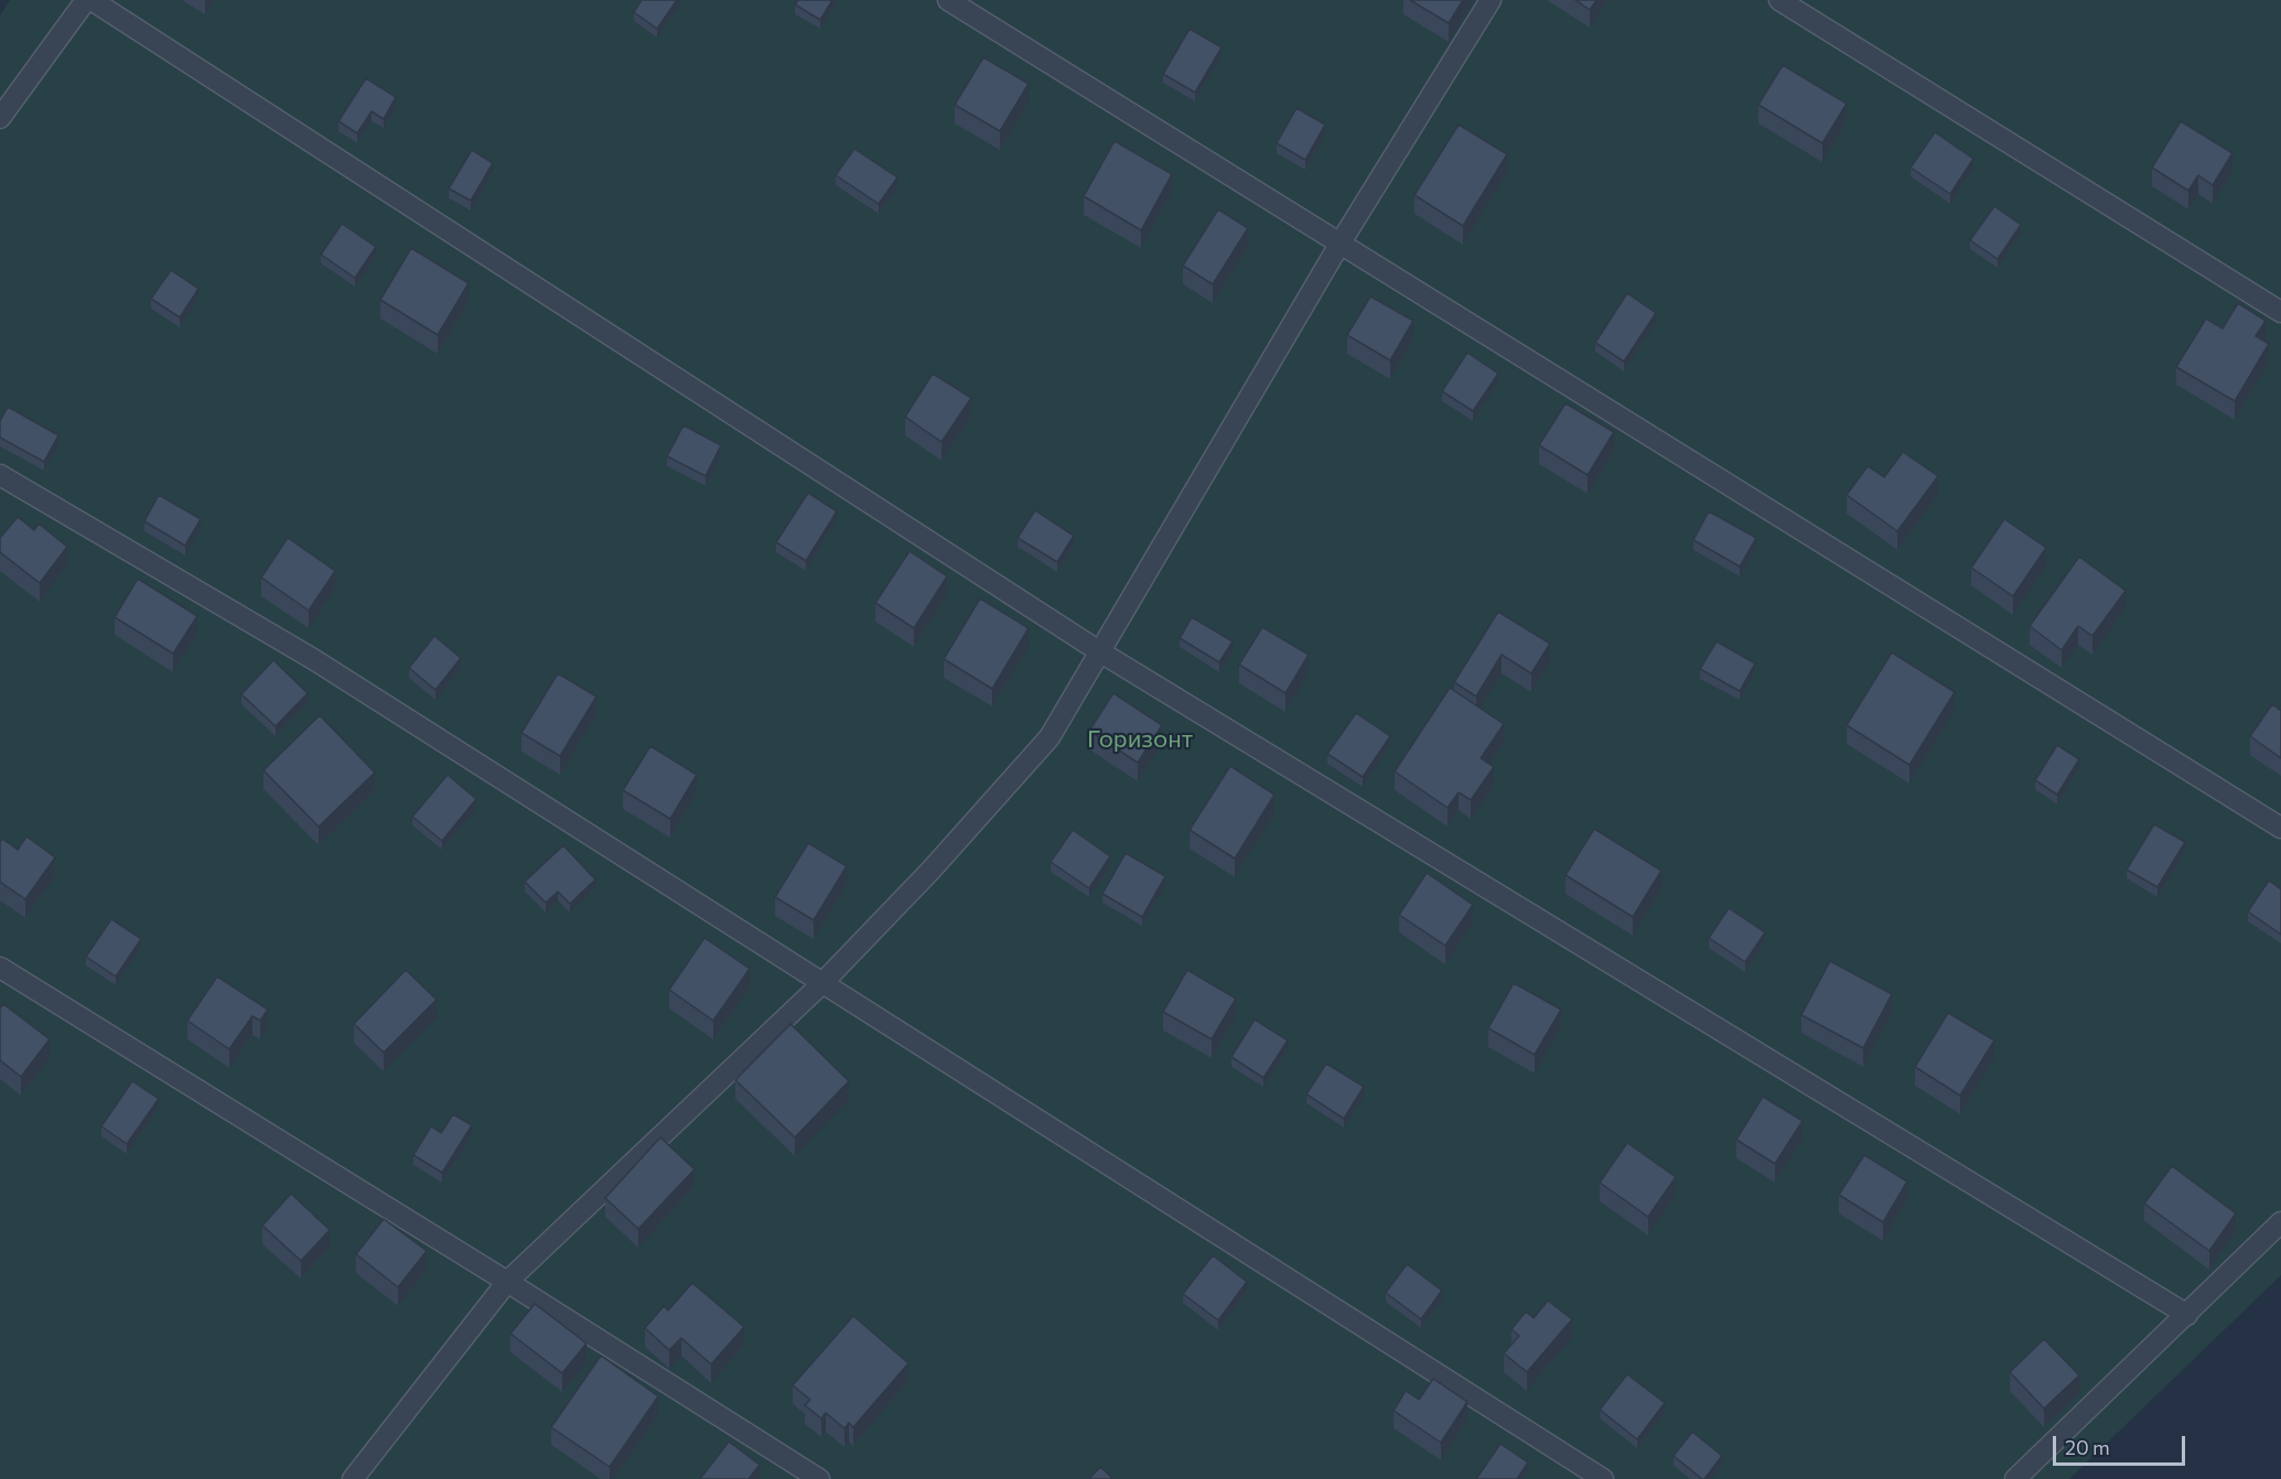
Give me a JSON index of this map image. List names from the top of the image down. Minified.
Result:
{"parks":["Горизонт"],"scale_bar":"20 m"}
